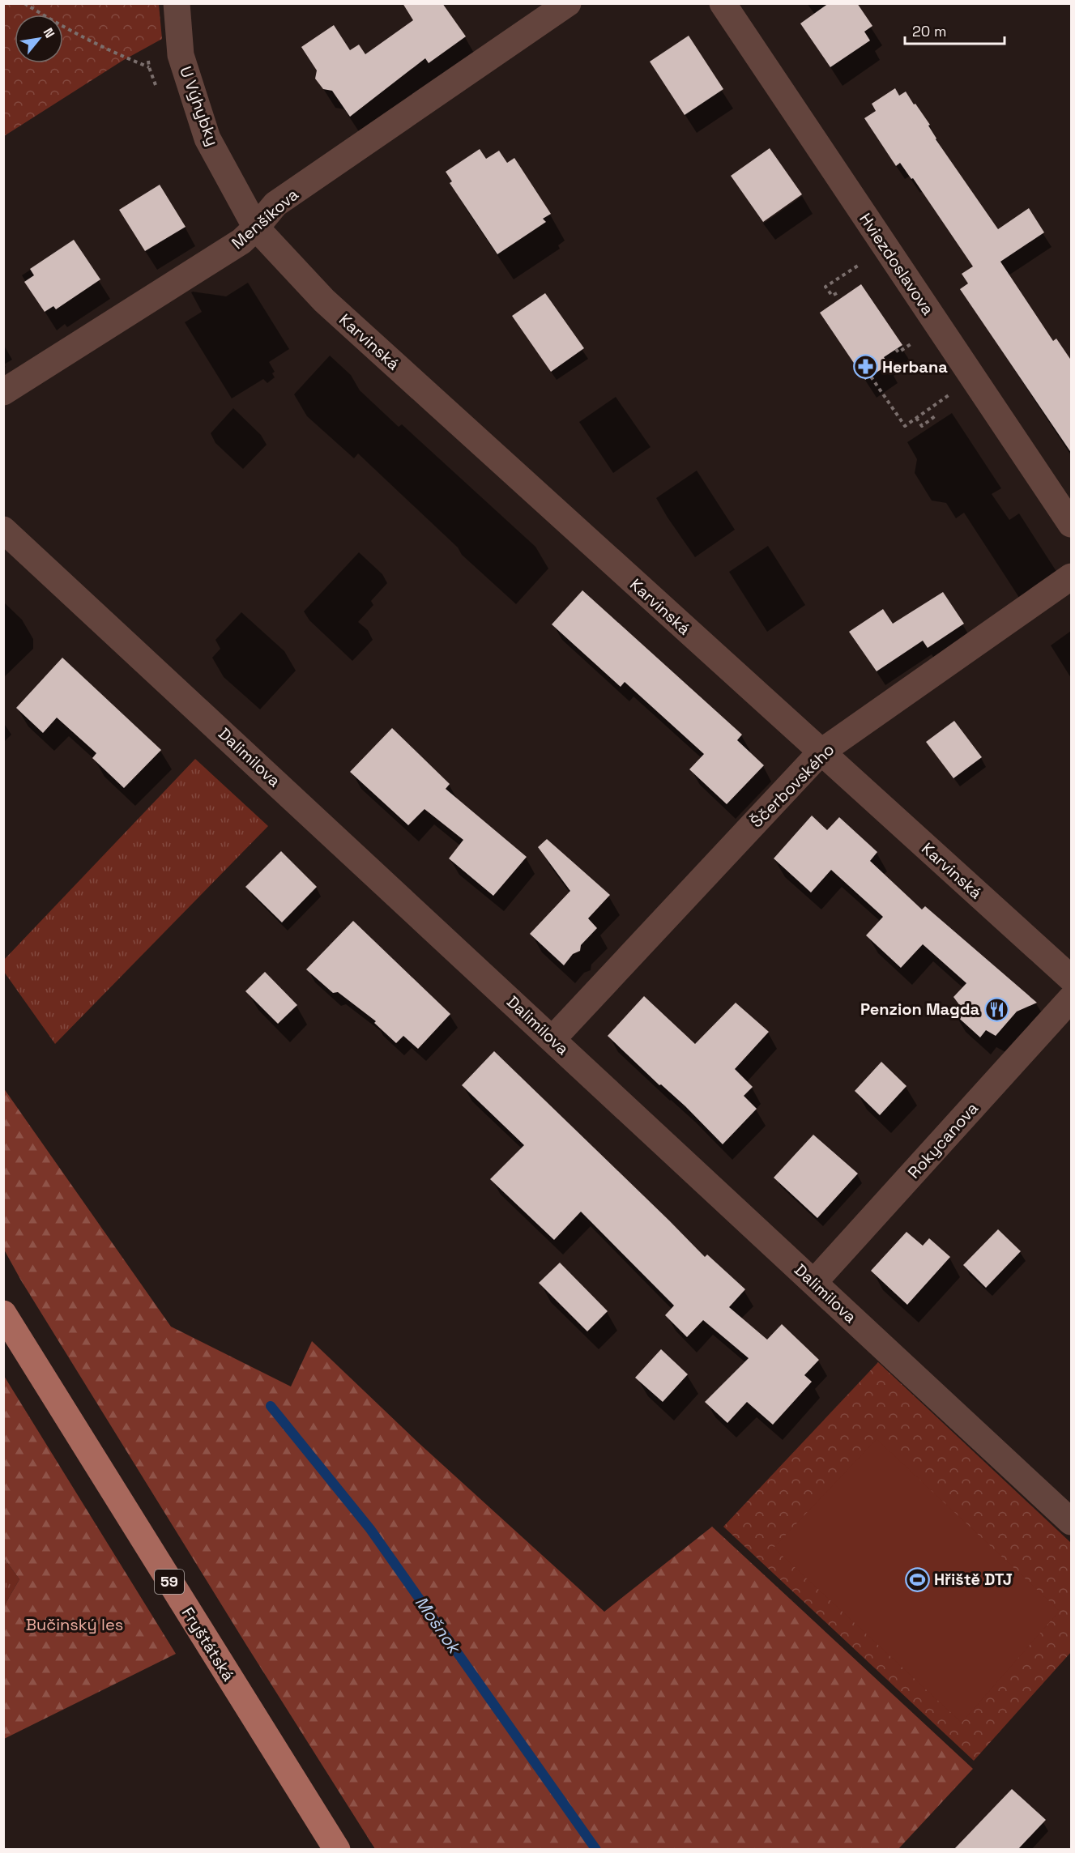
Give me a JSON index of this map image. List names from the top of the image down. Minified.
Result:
{"streets":{"main road":["59","Fryštátská"],"street":["U Výhybky","Menšíkova","Hviezdoslavova","Karvinská","Dalimilova","Ščerbovského","Rokycanova"]},"crossings":[["U Výhybky","Menšíkova"],["U Výhybky","Karvinská"],["Menšíkova","Karvinská"],["Karvinská","Ščerbovského"],["Dalimilova","Ščerbovského"],["Dalimilova","Rokycanova"]],"water":["Mošnok"],"parks":["Bučinský les"],"places":{"pharmacy":["Herbana"],"restaurant":["Penzion Magda"],"sports":["Hřiště DTJ"]},"scale_bar":"20 m","north":"top right"}
